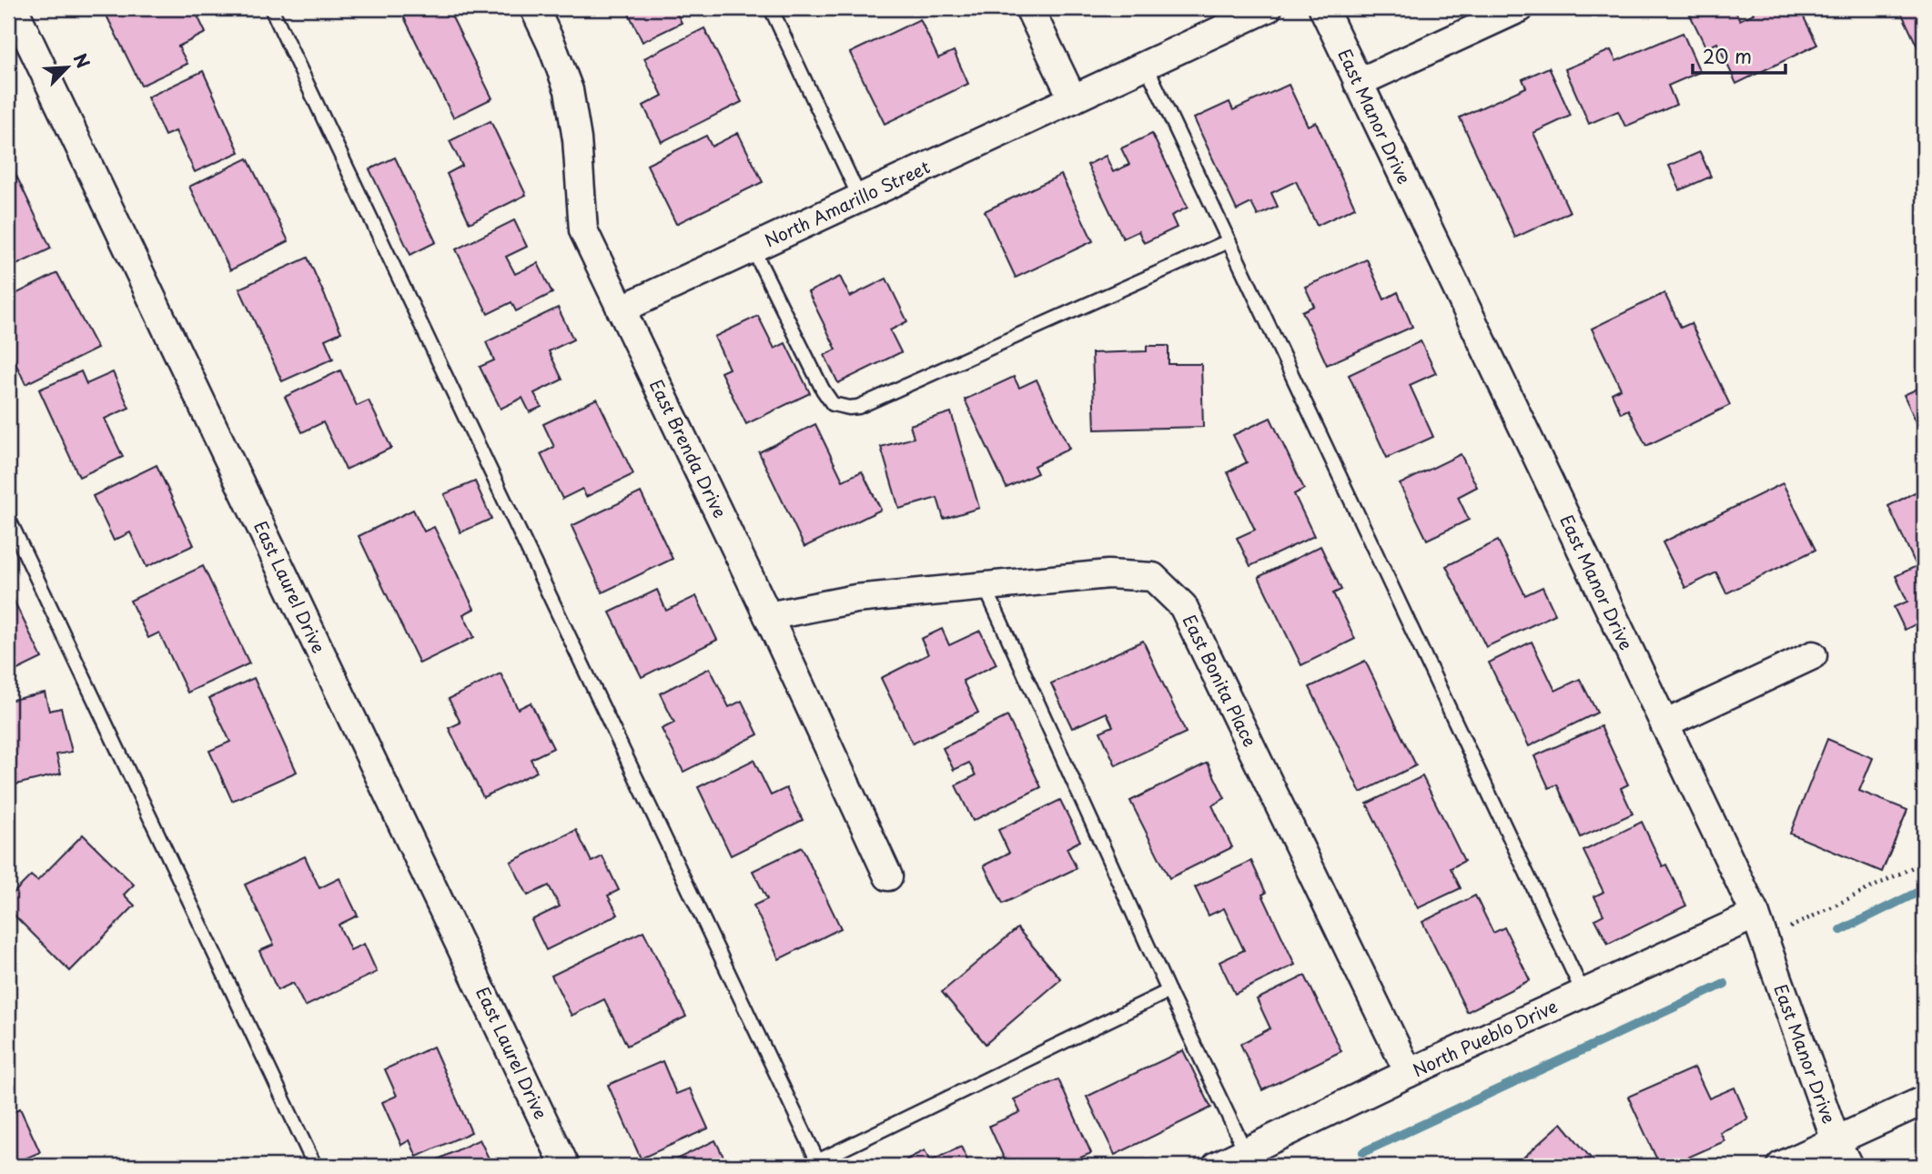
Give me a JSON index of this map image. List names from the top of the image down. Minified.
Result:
{"streets":{"street":["East Manor Drive","North Amarillo Street","East Brenda Drive","East Laurel Drive","East Bonita Place","North Pueblo Drive"]},"crossings":[["East Manor Drive","North Pueblo Drive"],["North Amarillo Street","East Brenda Drive"],["East Brenda Drive","East Bonita Place"],["East Bonita Place","North Pueblo Drive"]],"scale_bar":"20 m","north":"top right"}
